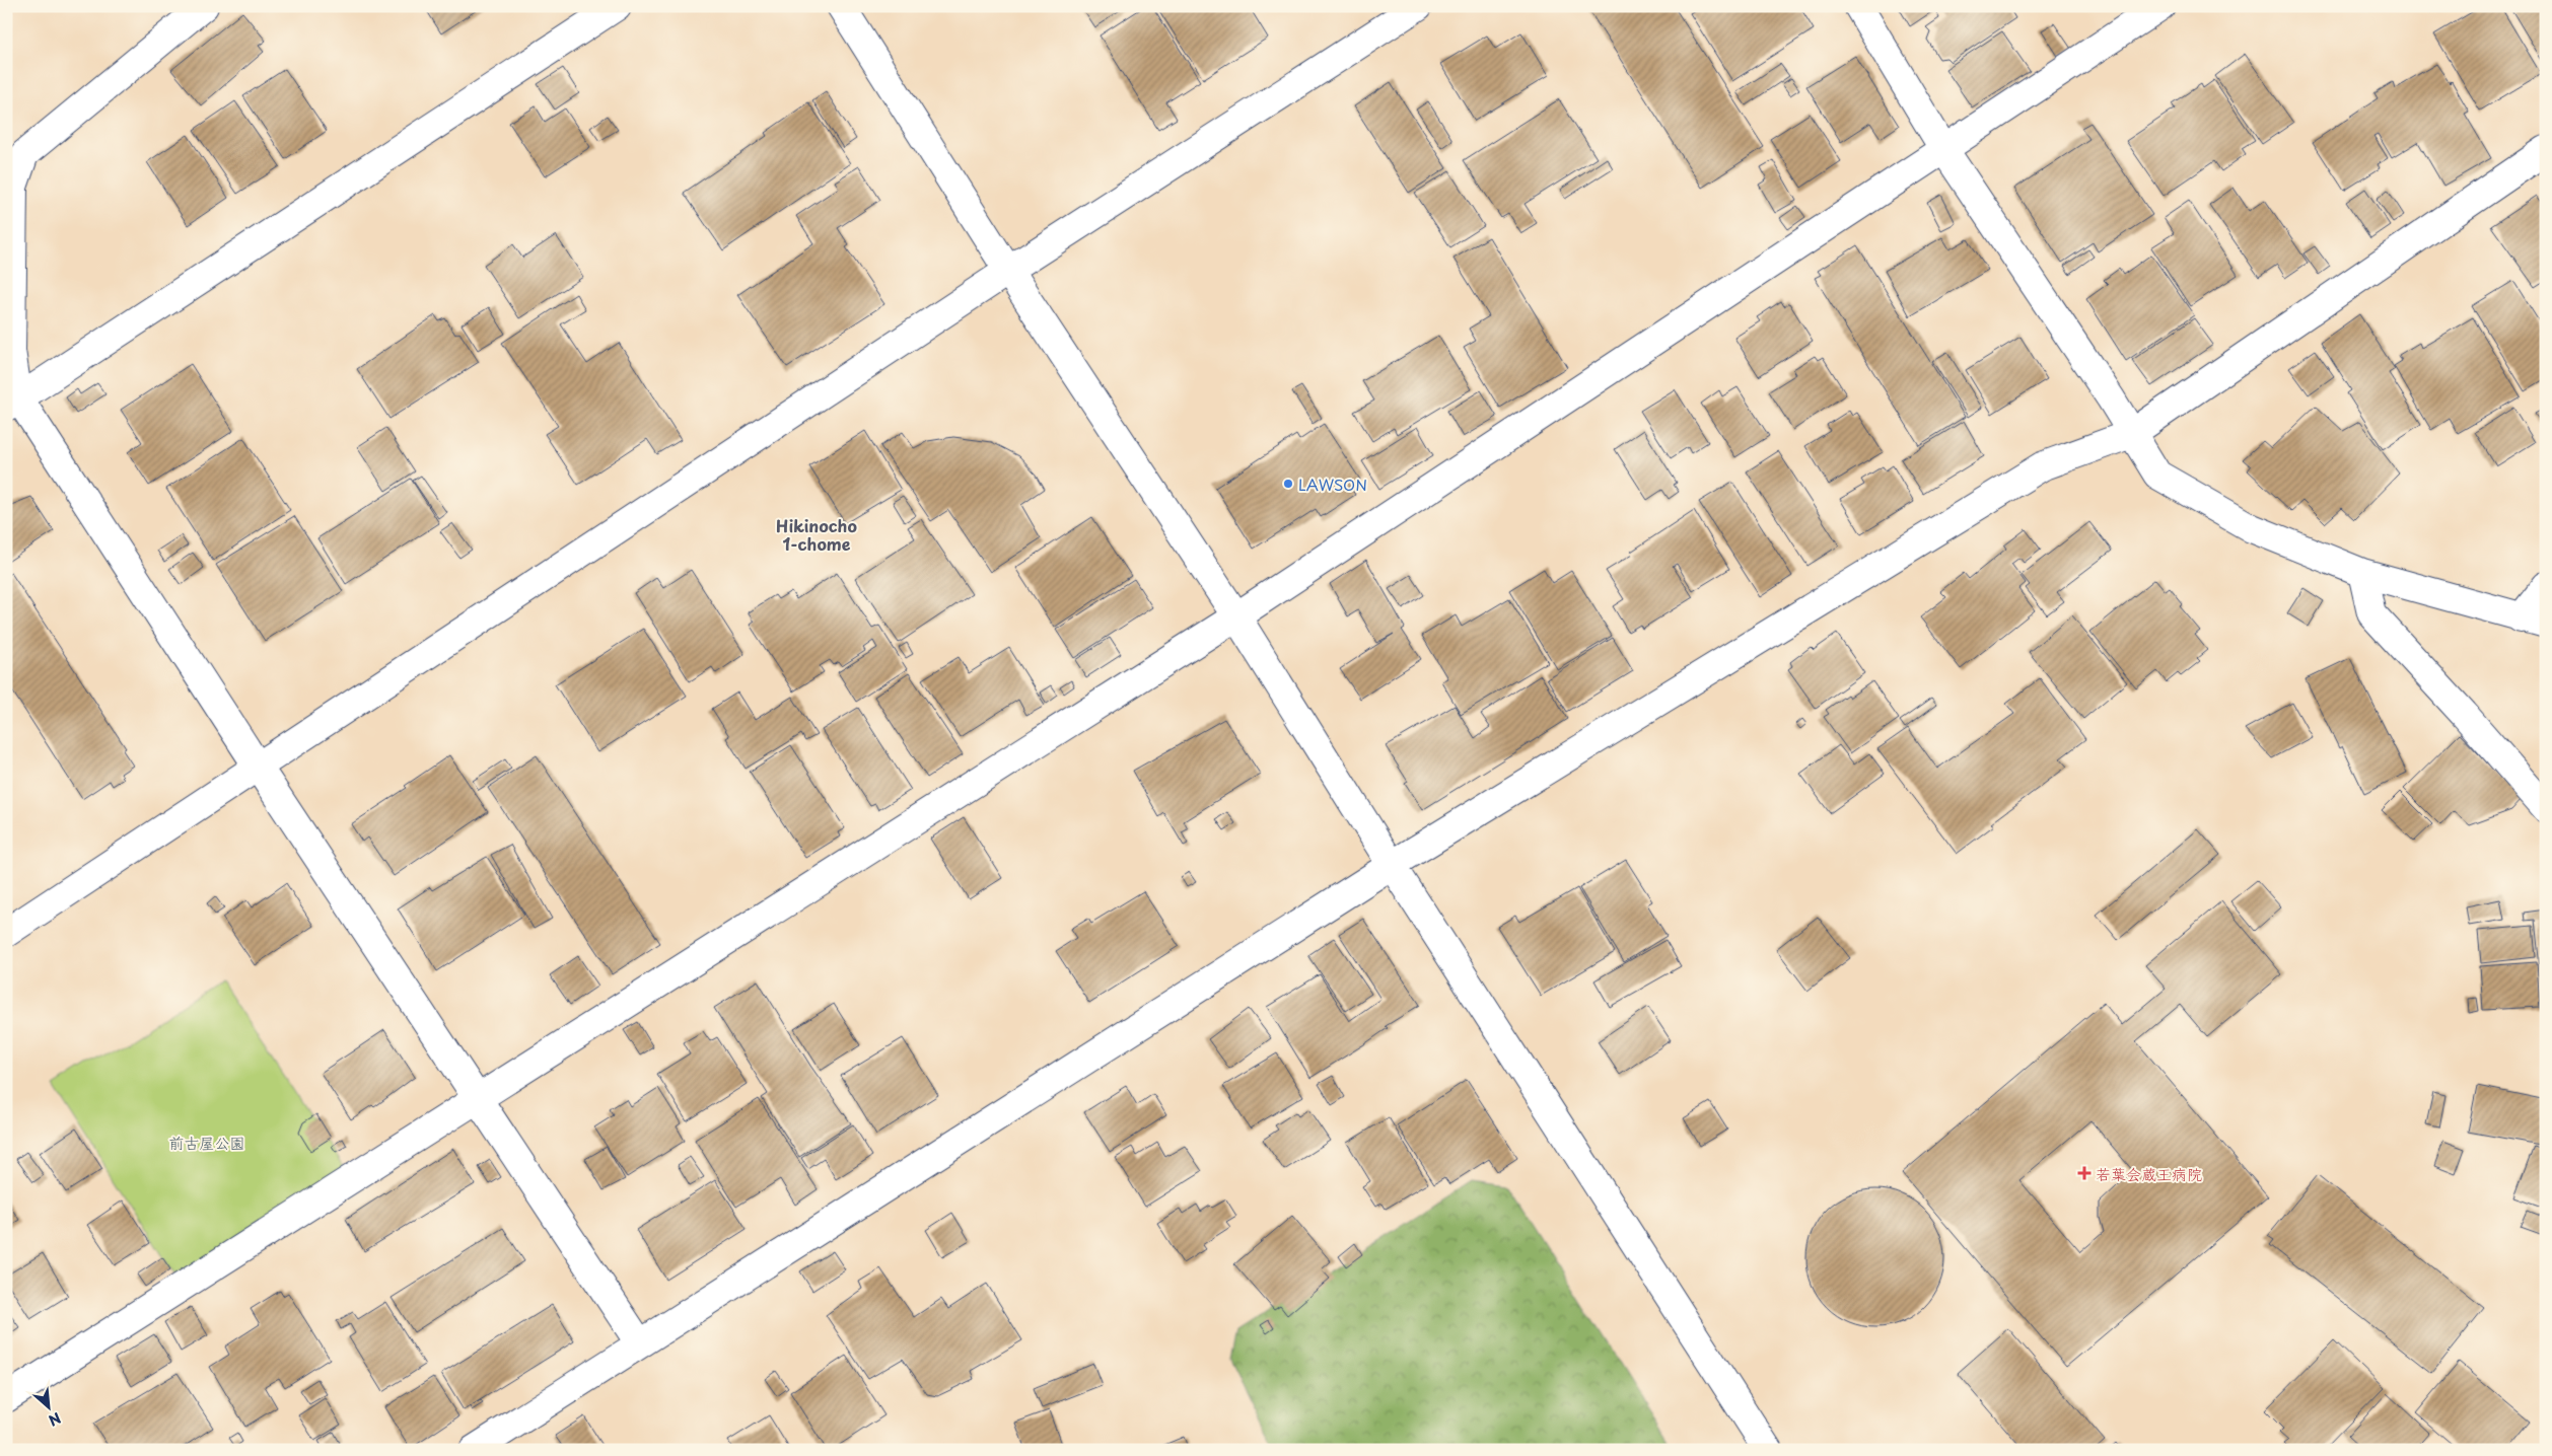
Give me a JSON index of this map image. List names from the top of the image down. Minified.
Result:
{"districts":["Hikinocho 1-chome"],"parks":["前古屋公園"],"places":{"other":["LAWSON"],"health":["若葉会蔵王病院"]},"north":"bottom right"}
